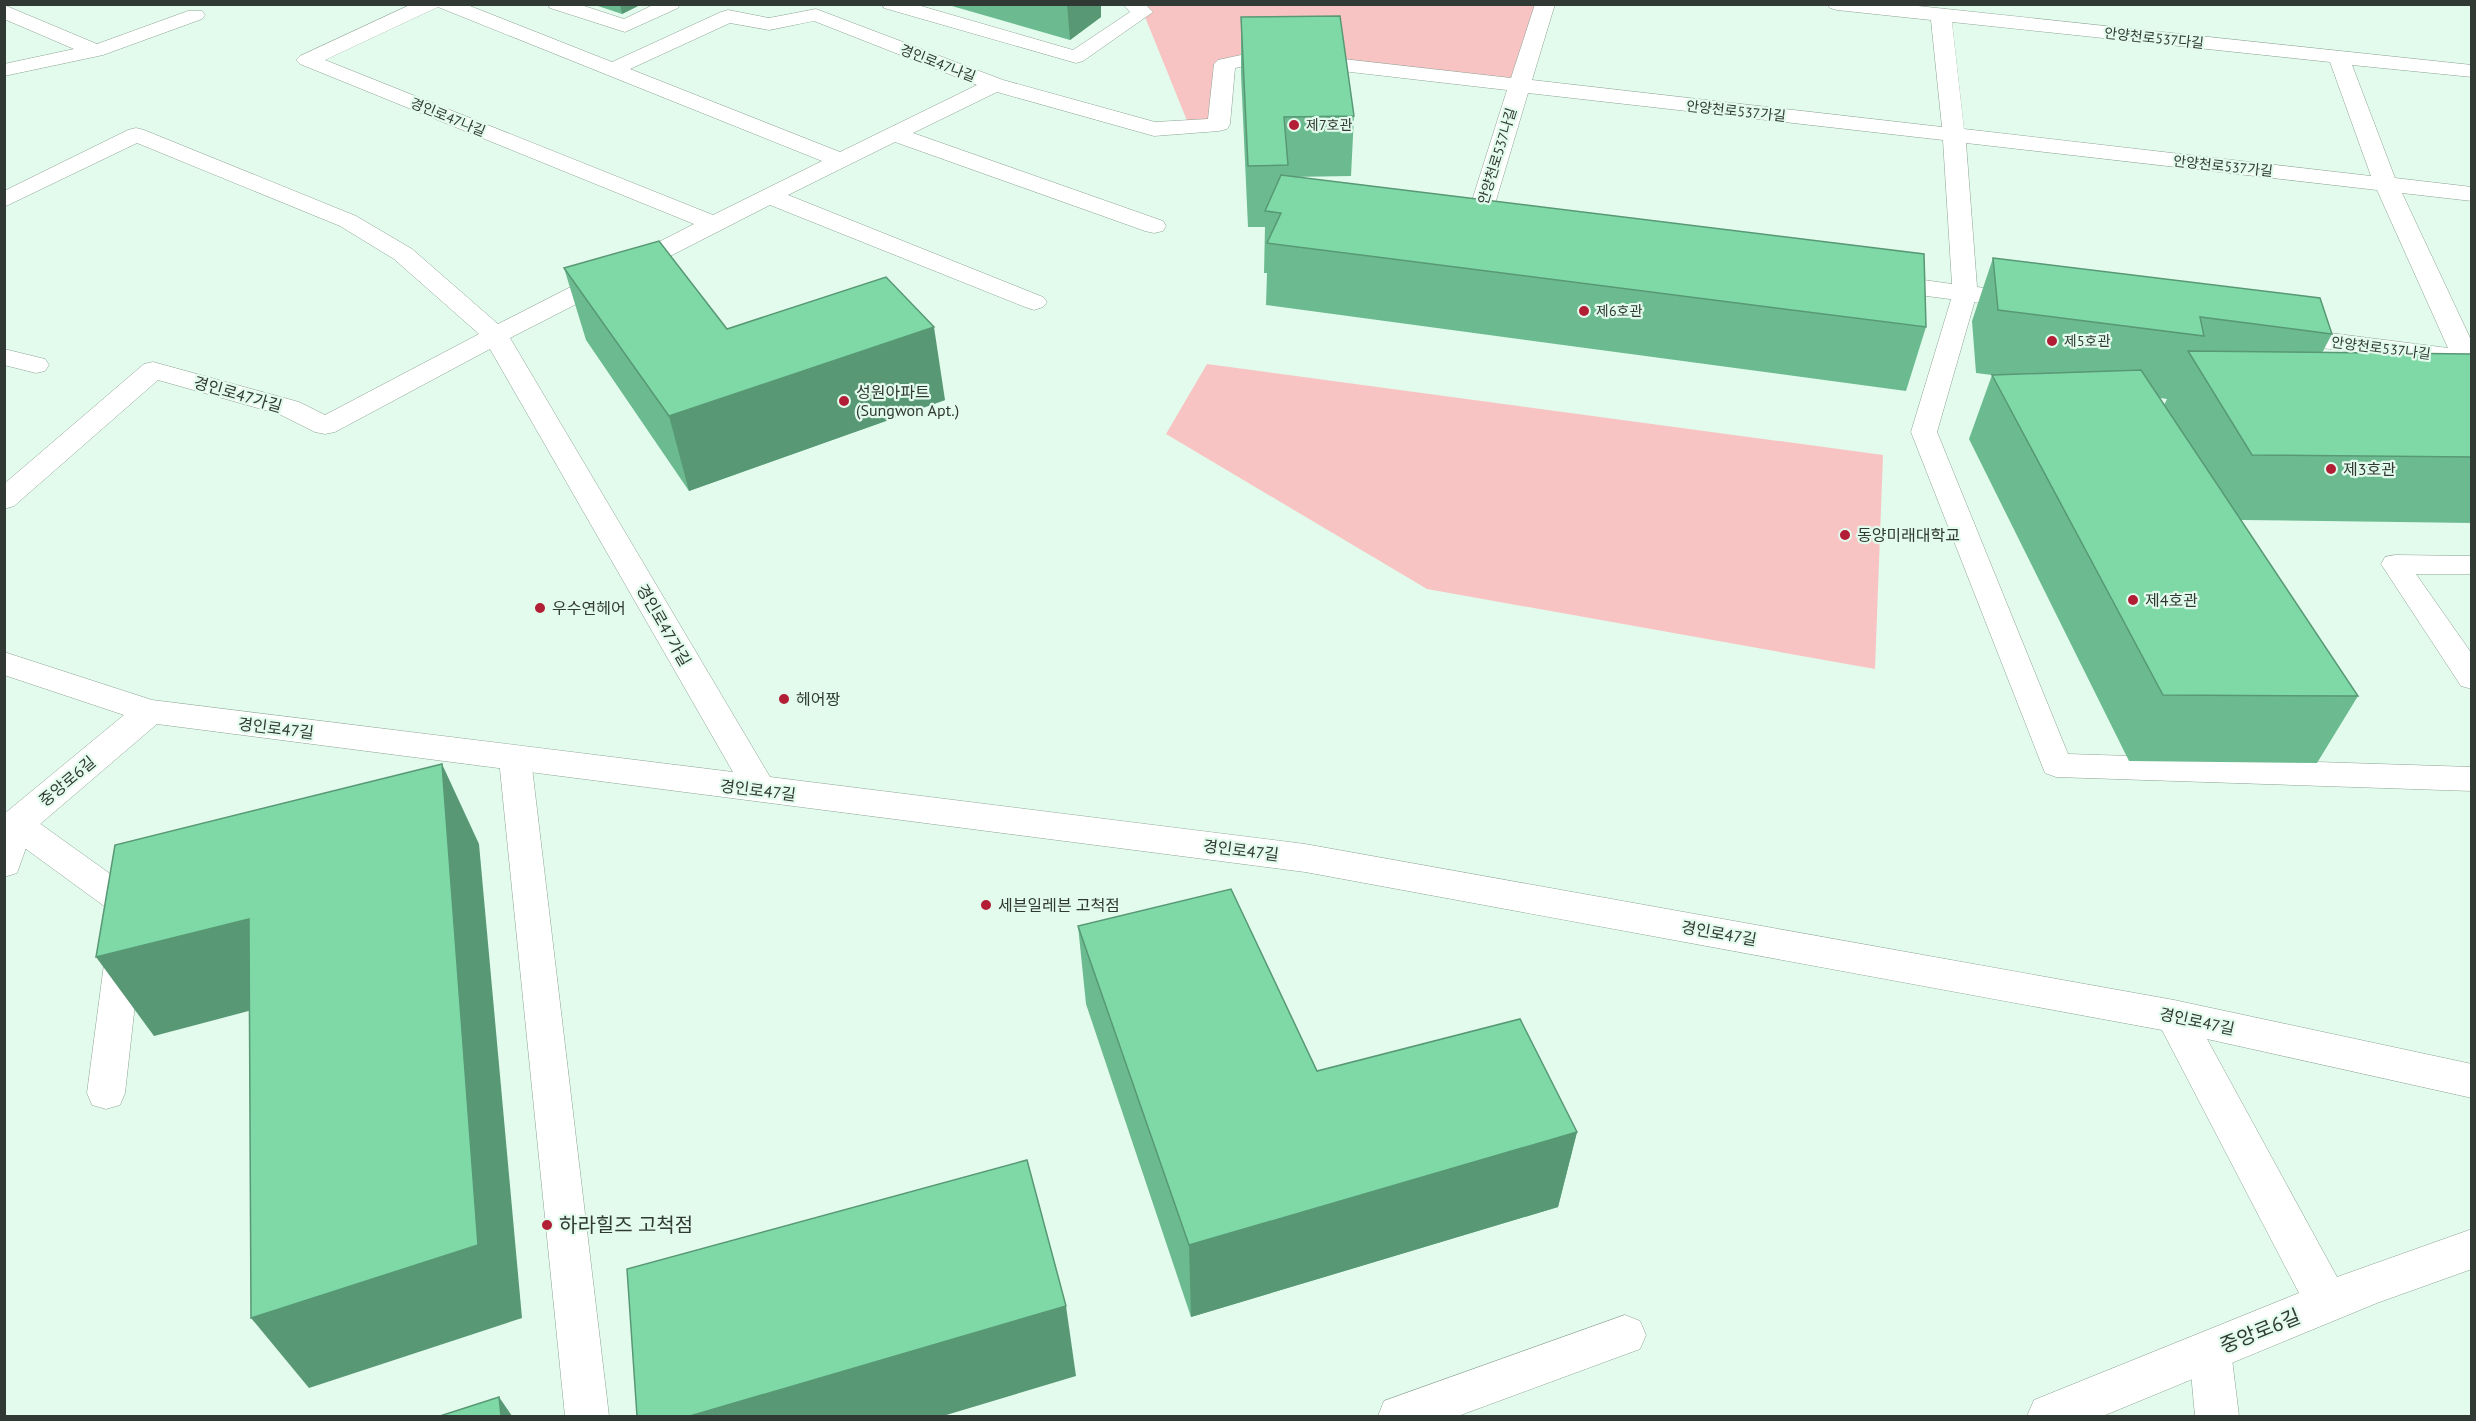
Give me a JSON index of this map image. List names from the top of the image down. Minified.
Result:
{"streets":{"street":["안양천로537다길","경인로47나길","안양천로537가길","안양천로537나길","경인로47가길","경인로47길","중앙로6길"]},"crossings":[["경인로47나길","안양천로537가길"],["경인로47나길","안양천로537나길"],["경인로47나길","경인로47가길"],["안양천로537가길","안양천로537나길"],["경인로47가길","경인로47길"],["경인로47길","중앙로6길"]],"places":["제7호관","제6호관","제5호관","성원아파트 (Sungwon Apt.)","제3호관","동양미래대학교","제4호관","우수연헤어","헤어짱","세븐일레븐 고척점","하라힐즈 고척점"]}
